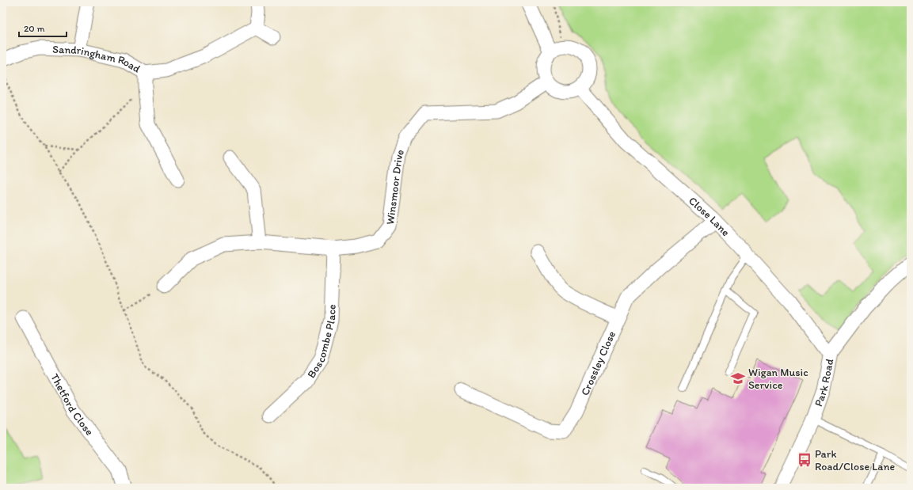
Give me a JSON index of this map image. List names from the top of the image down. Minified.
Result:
{"streets":{"street":["Sandringham Road","Winsmoor Drive","Close Lane","Boscombe Place","Crossley Close","Park Road","Thetford Close"]},"crossings":[["Winsmoor Drive","Close Lane"],["Winsmoor Drive","Boscombe Place"],["Close Lane","Crossley Close"],["Close Lane","Park Road"]],"places":{"school or university":["Wigan Music Service"],"bus stop":["Park Road/Close Lane"]},"scale_bar":"20 m"}
